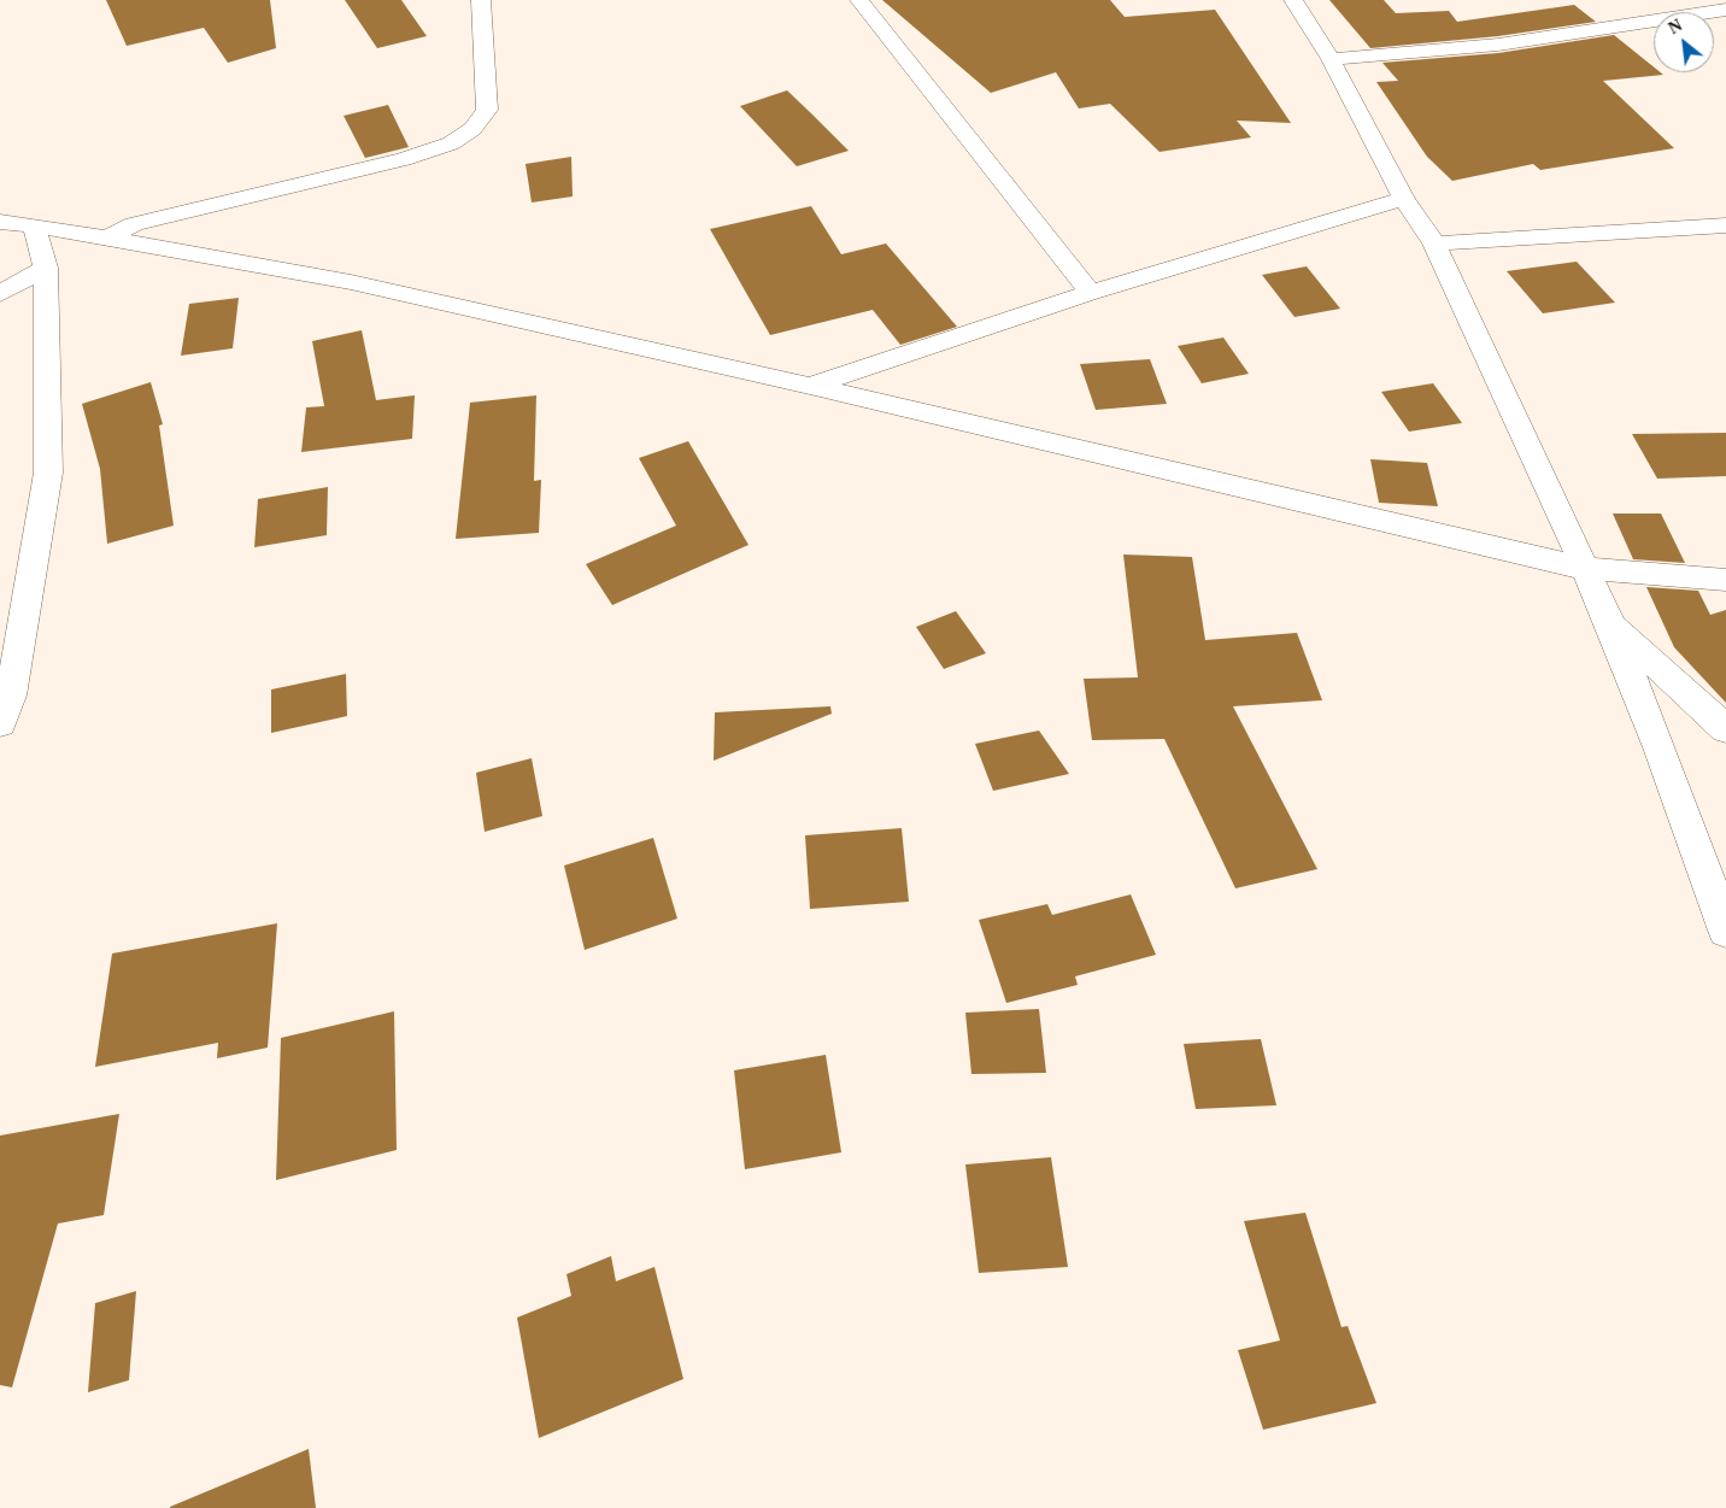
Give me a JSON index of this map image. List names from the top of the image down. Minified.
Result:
{"north":"top left"}
